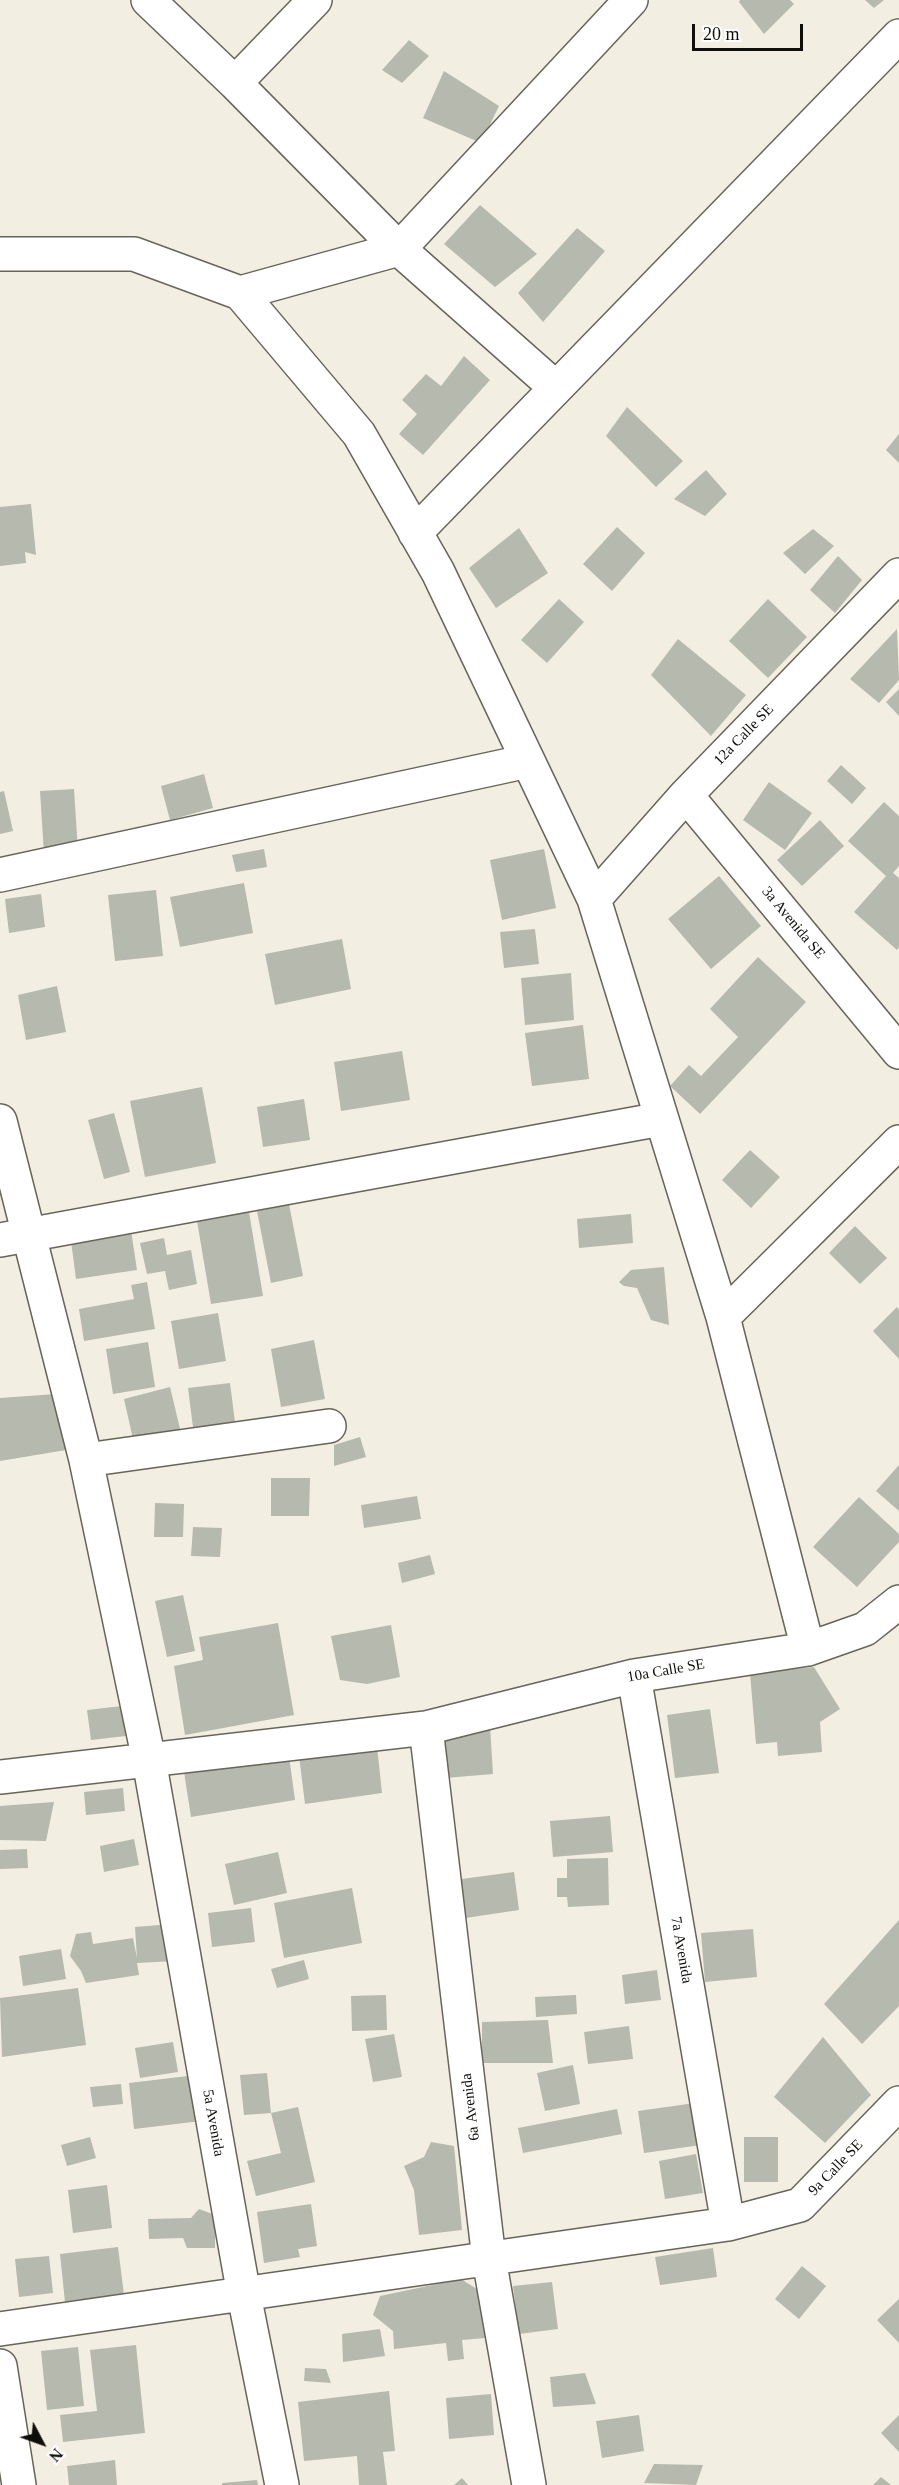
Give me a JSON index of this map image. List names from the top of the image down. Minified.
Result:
{"streets":{"street":["12a Calle SE","3a Avenida SE","10a Calle SE","7a Avenida","6a Avenida","5a Avenida","9a Calle SE"]},"crossings":[["12a Calle SE","3a Avenida SE"],["10a Calle SE","7a Avenida"],["10a Calle SE","6a Avenida"],["10a Calle SE","5a Avenida"],["7a Avenida","9a Calle SE"],["6a Avenida","9a Calle SE"],["5a Avenida","9a Calle SE"]],"scale_bar":"20 m","north":"bottom right"}
